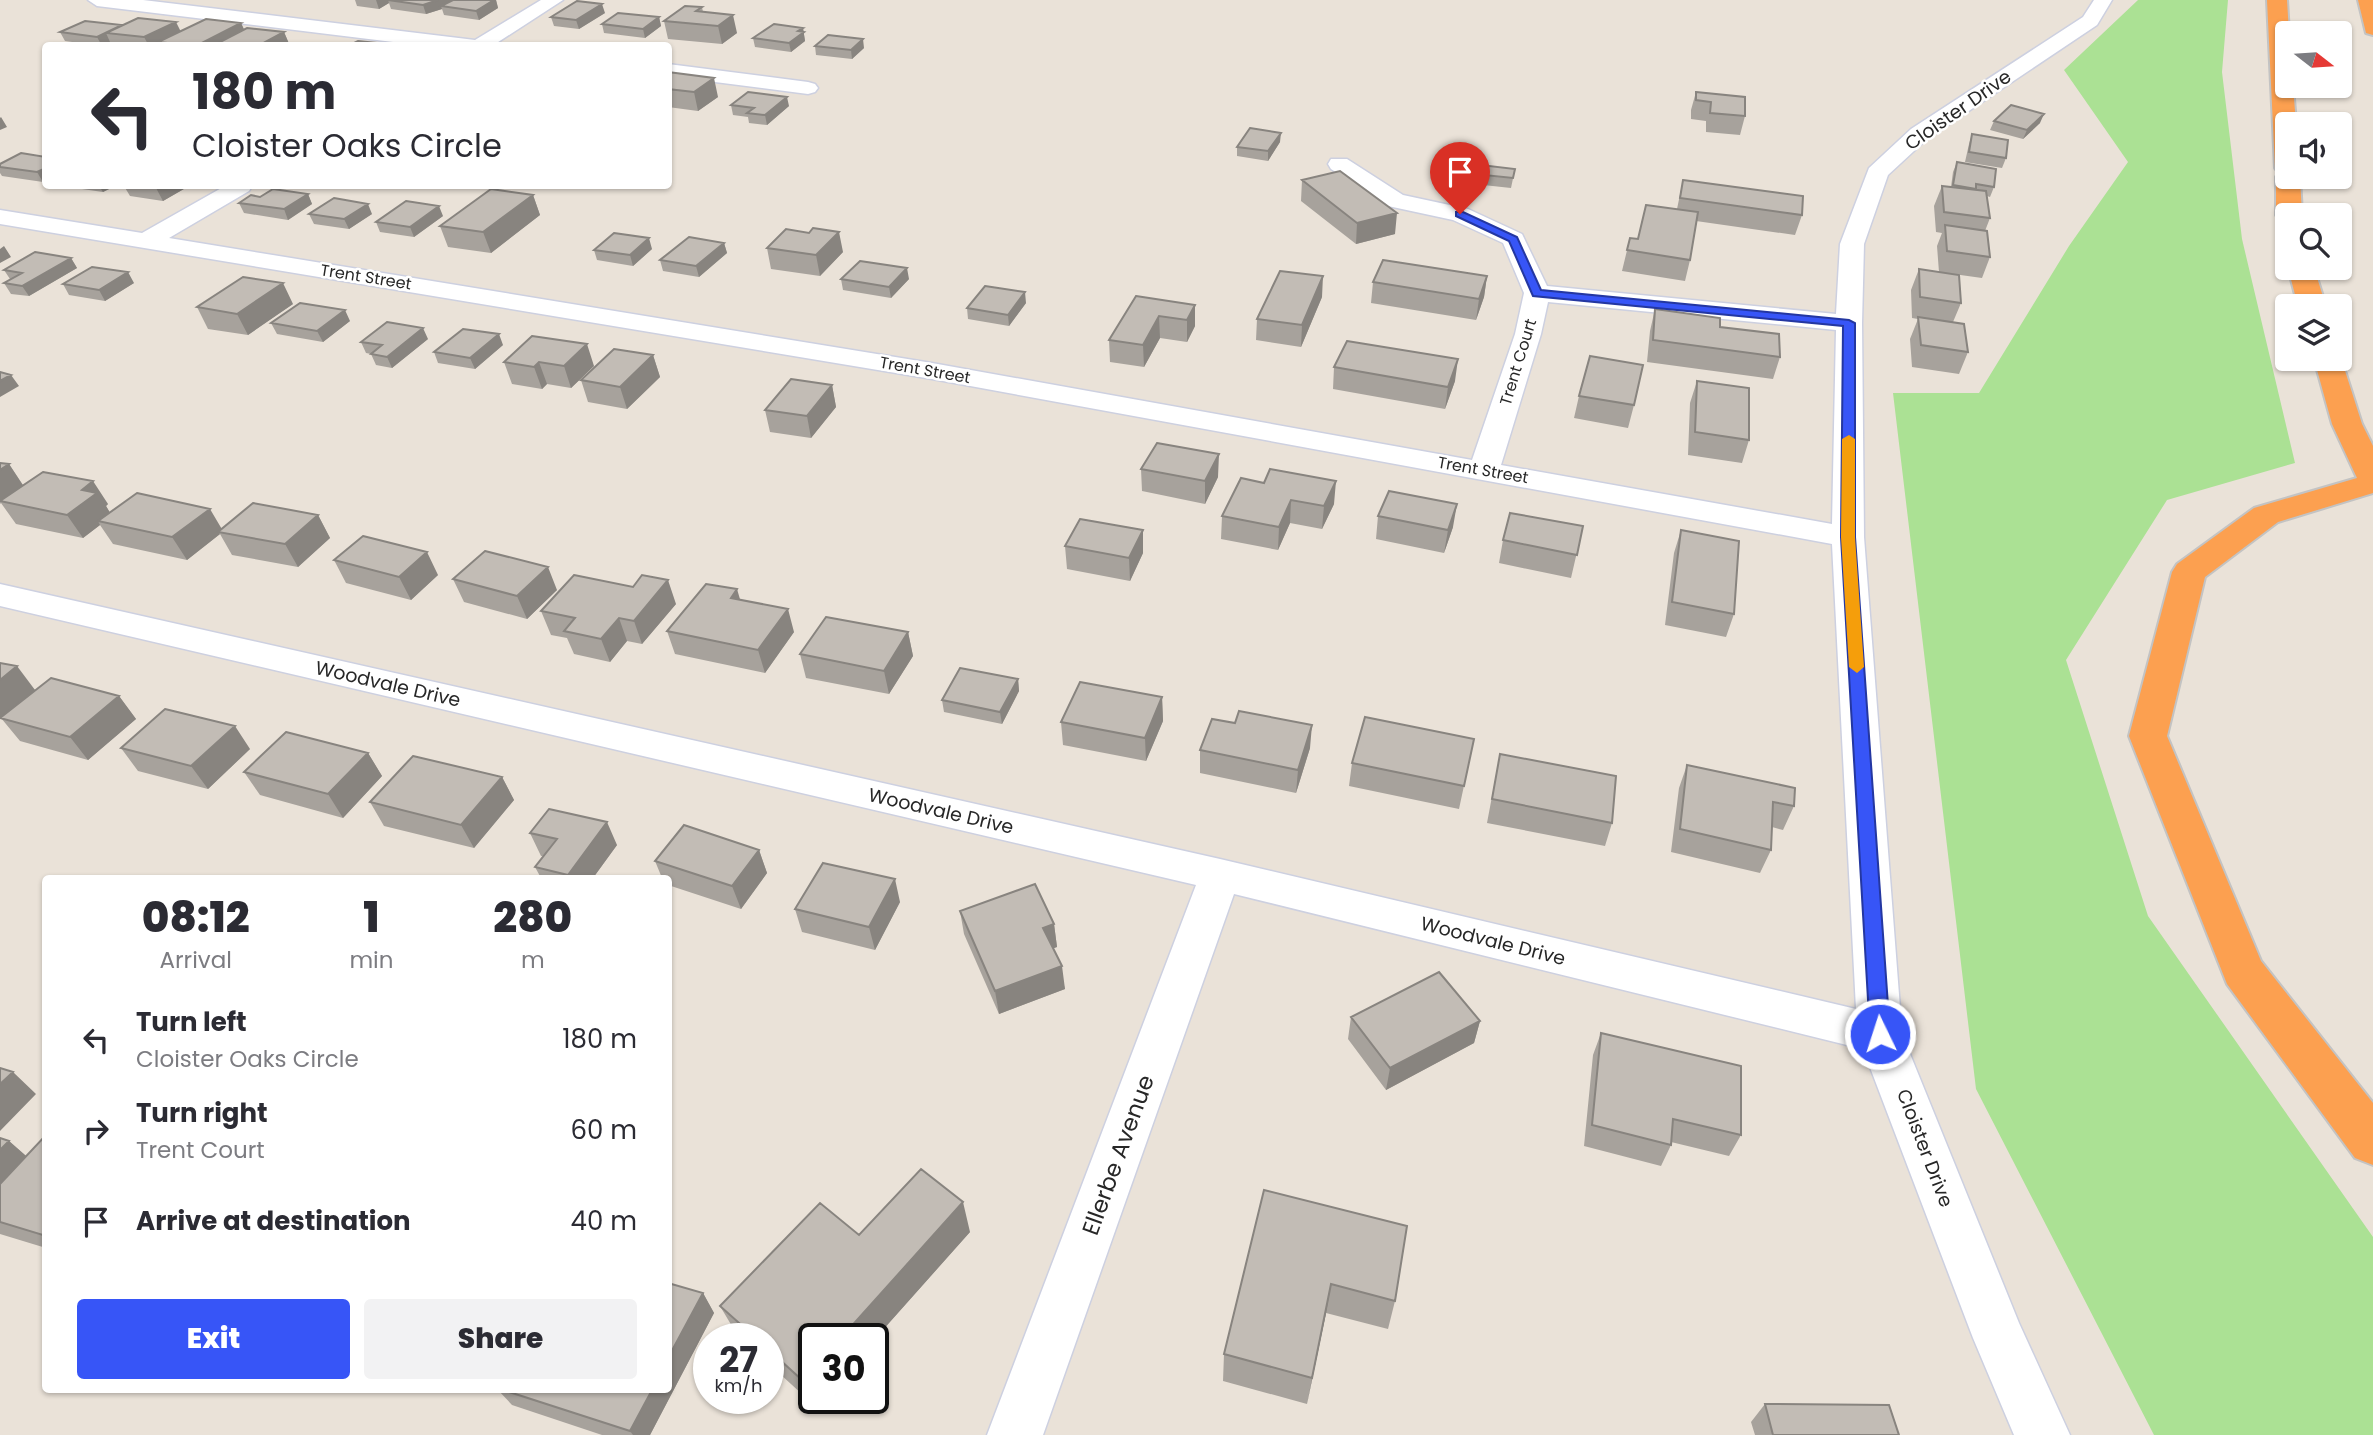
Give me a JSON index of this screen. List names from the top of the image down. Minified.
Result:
{"streets":{"street":["Cloister Drive","Trent Street","Trent Court","Woodvale Drive","Ellerbe Avenue"]},"crossings":[["Cloister Drive","Trent Street"],["Cloister Drive","Woodvale Drive"],["Trent Street","Trent Court"],["Woodvale Drive","Ellerbe Avenue"]],"north":"right","page":{"turn":["180 m","Cloister Oaks Circle"],"eta":["08:12","Arrival","1","min","280","m"],"list":[{"name":"Turn left","note":"Cloister Oaks Circle","value":"180 m"},{"name":"Turn right","note":"Trent Court","value":"60 m"},{"name":"Arrive at destination","value":"40 m"}],"buttons":["Exit","Share"],"speed":"27 km/h","limit":"30"}}
